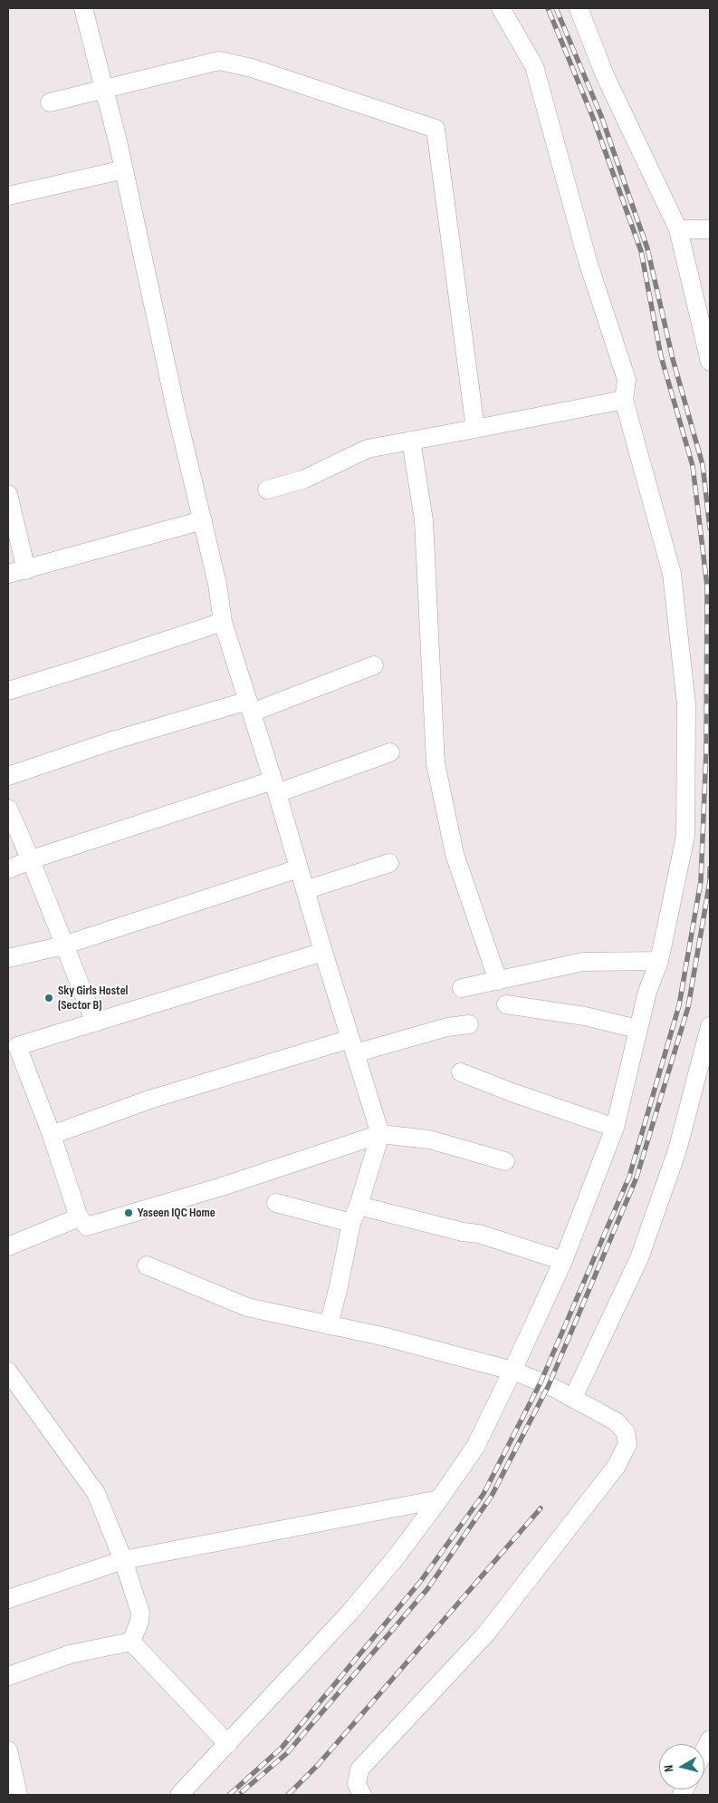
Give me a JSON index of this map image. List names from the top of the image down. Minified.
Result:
{"places":["Sky Girls Hostel (Sector B)","Yaseen IQC Home"],"north":"left"}
